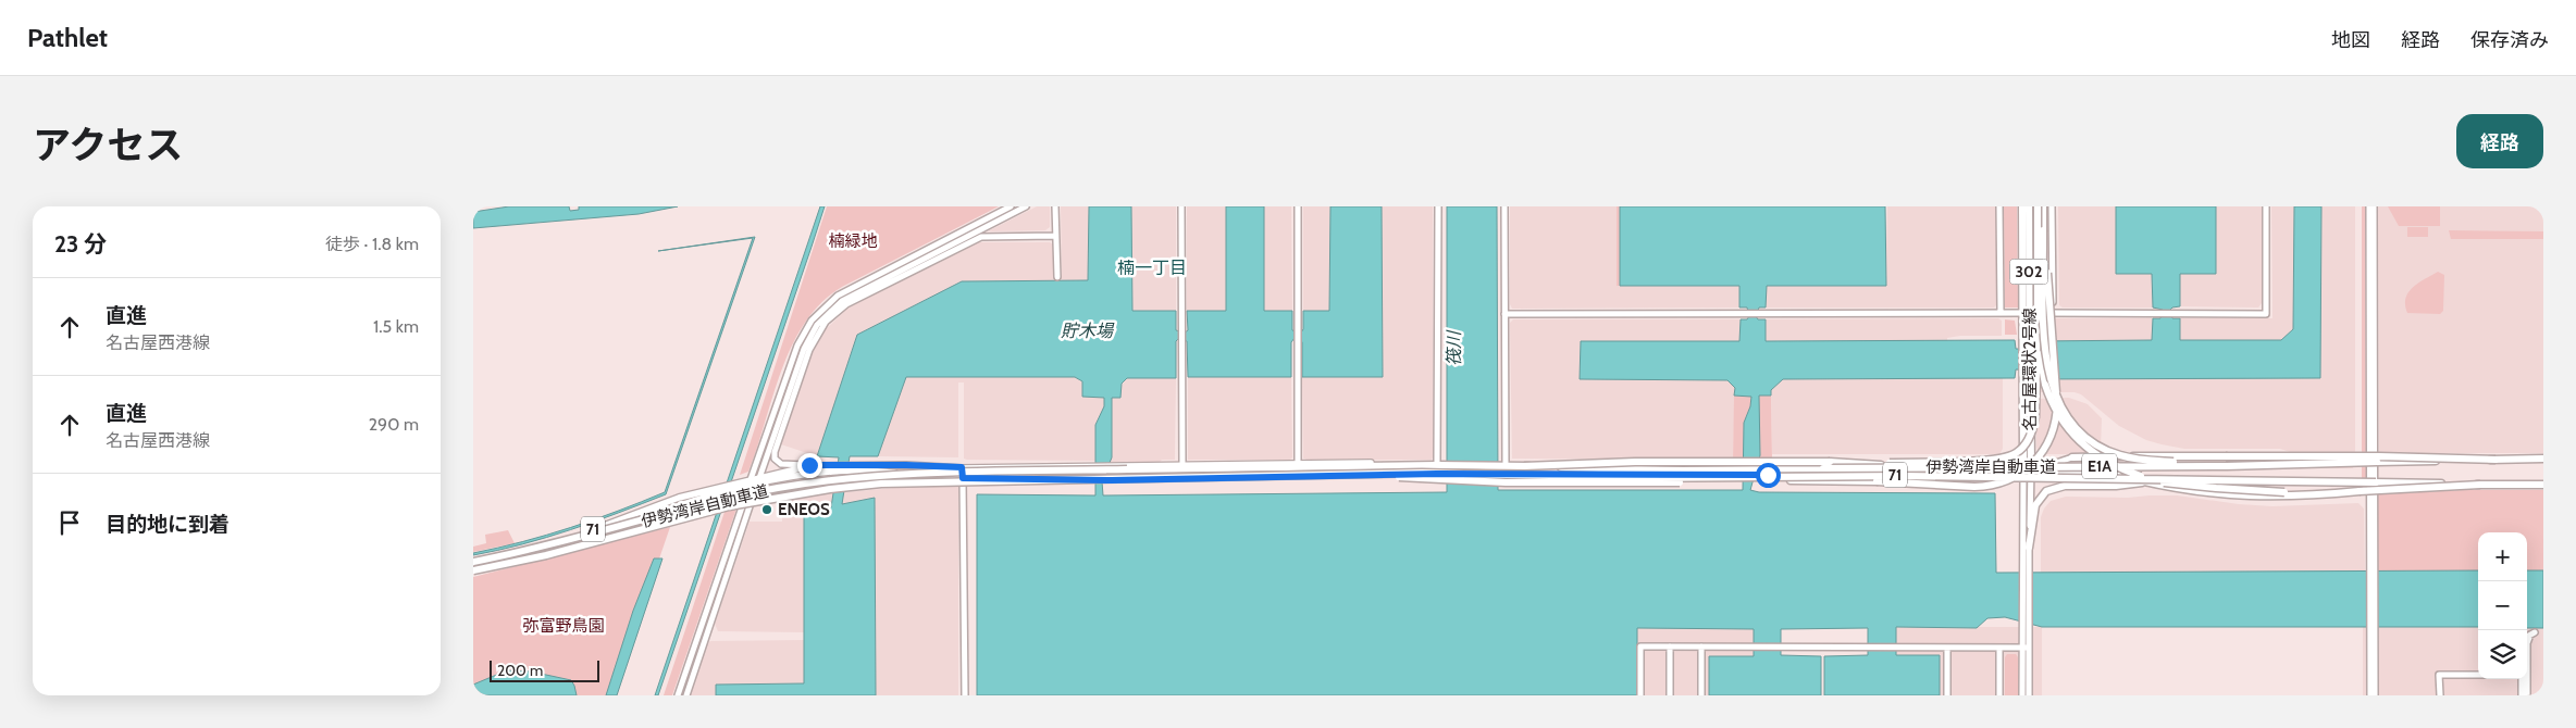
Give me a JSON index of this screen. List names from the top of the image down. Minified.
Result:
{"streets":{"highway":["302","名古屋環状2号線","E1A","伊勢湾岸自動車道"],"main road":["71"]},"crossings":[["名古屋環状2号線","71"],["E1A","伊勢湾岸自動車道"],["伊勢湾岸自動車道","71"]],"districts":["楠一丁目"],"water":["貯木場","筏川"],"parks":["楠緑地","弥富野鳥園"],"places":["ENEOS"],"scale_bar":"200 m","page":{"header":"Pathlet","nav":["地図","経路","保存済み"],"title":"アクセス","buttons":"経路","heading":["23 分","徒歩 · 1.8 km"],"list":[["直進","名古屋西港線","1.5 km"],["直進","名古屋西港線","290 m"],"目的地に到着"],"map_buttons":["+","−"],"scale":"200 m"}}
